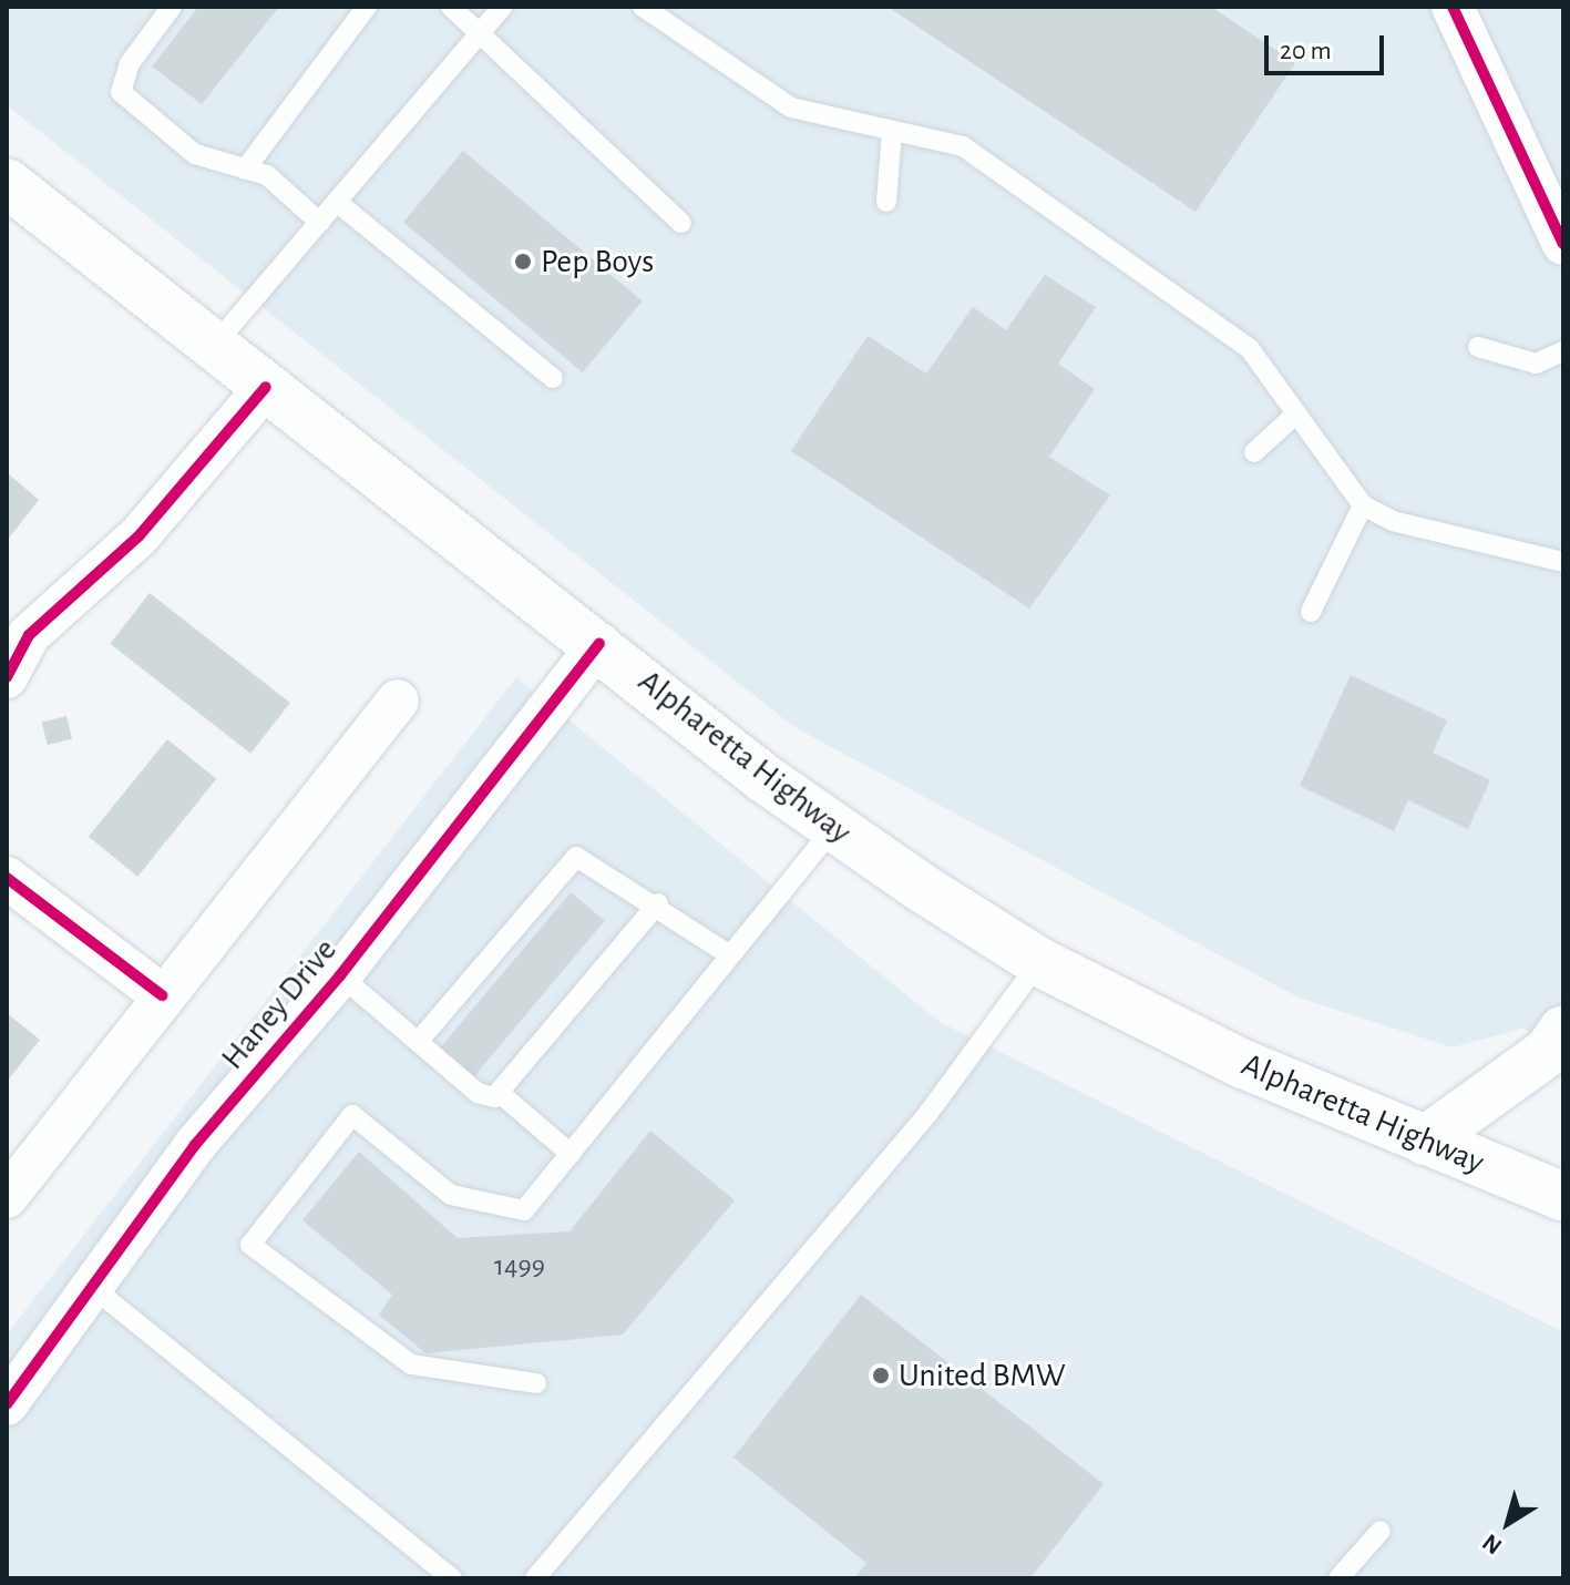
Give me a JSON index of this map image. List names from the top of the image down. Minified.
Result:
{"streets":{"highway":["Alpharetta Highway"],"street":["Haney Drive"]},"crossings":[["Alpharetta Highway","Haney Drive"]],"places":["Pep Boys","United BMW"],"house_numbers":["1499"],"scale_bar":"20 m","north":"bottom left"}
